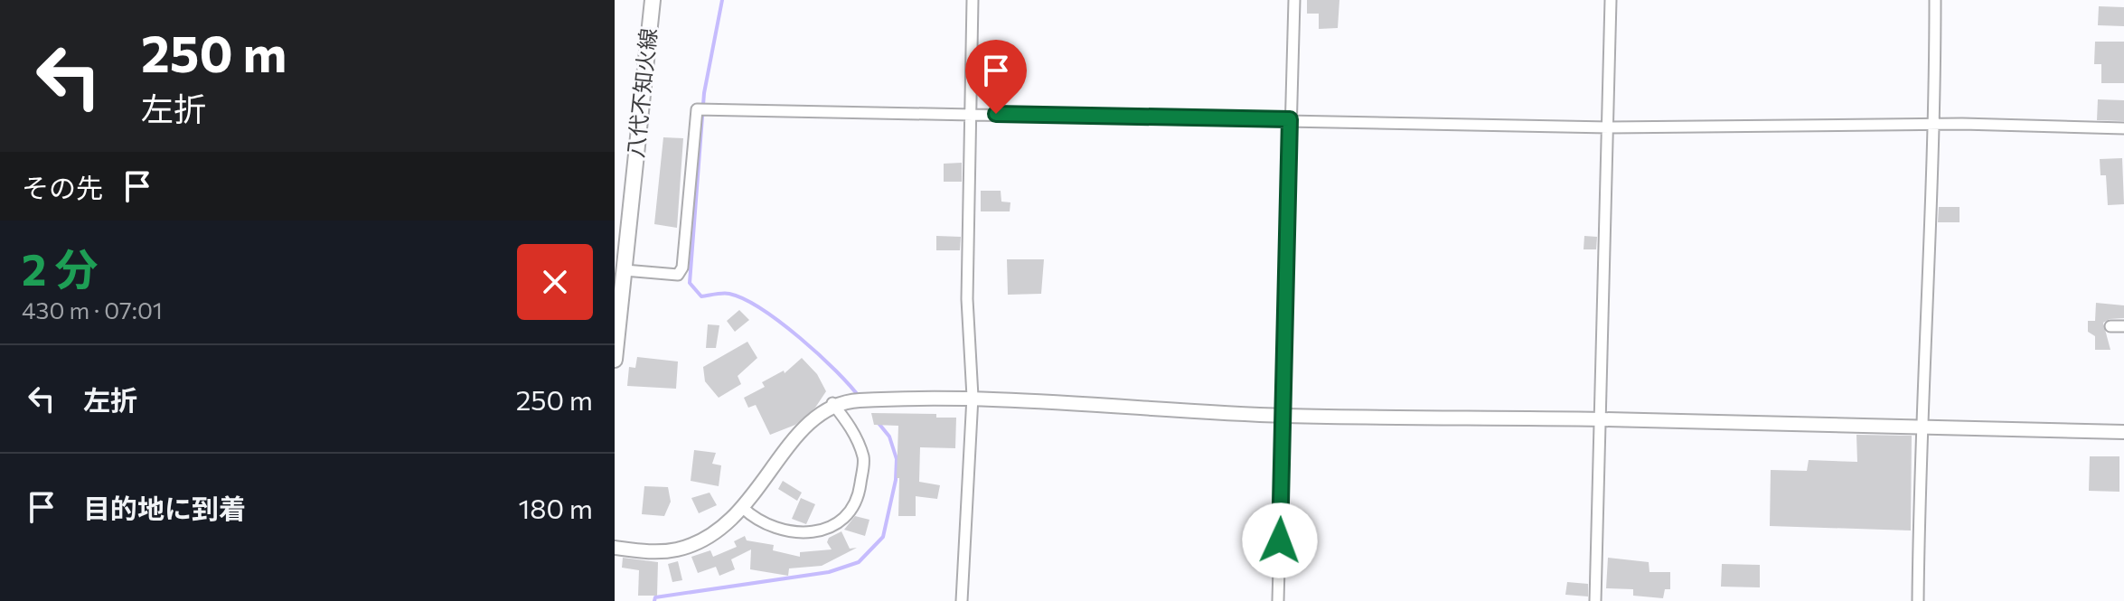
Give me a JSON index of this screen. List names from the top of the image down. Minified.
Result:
{"streets":{"main road":["八代不知火線"]},"page":{"turn":["250 m","左折"],"then":"その先","heading":["2 分","430 m · 07:01"],"list":[{"name":"左折","value":"250 m"},{"name":"目的地に到着","value":"180 m"}]}}
